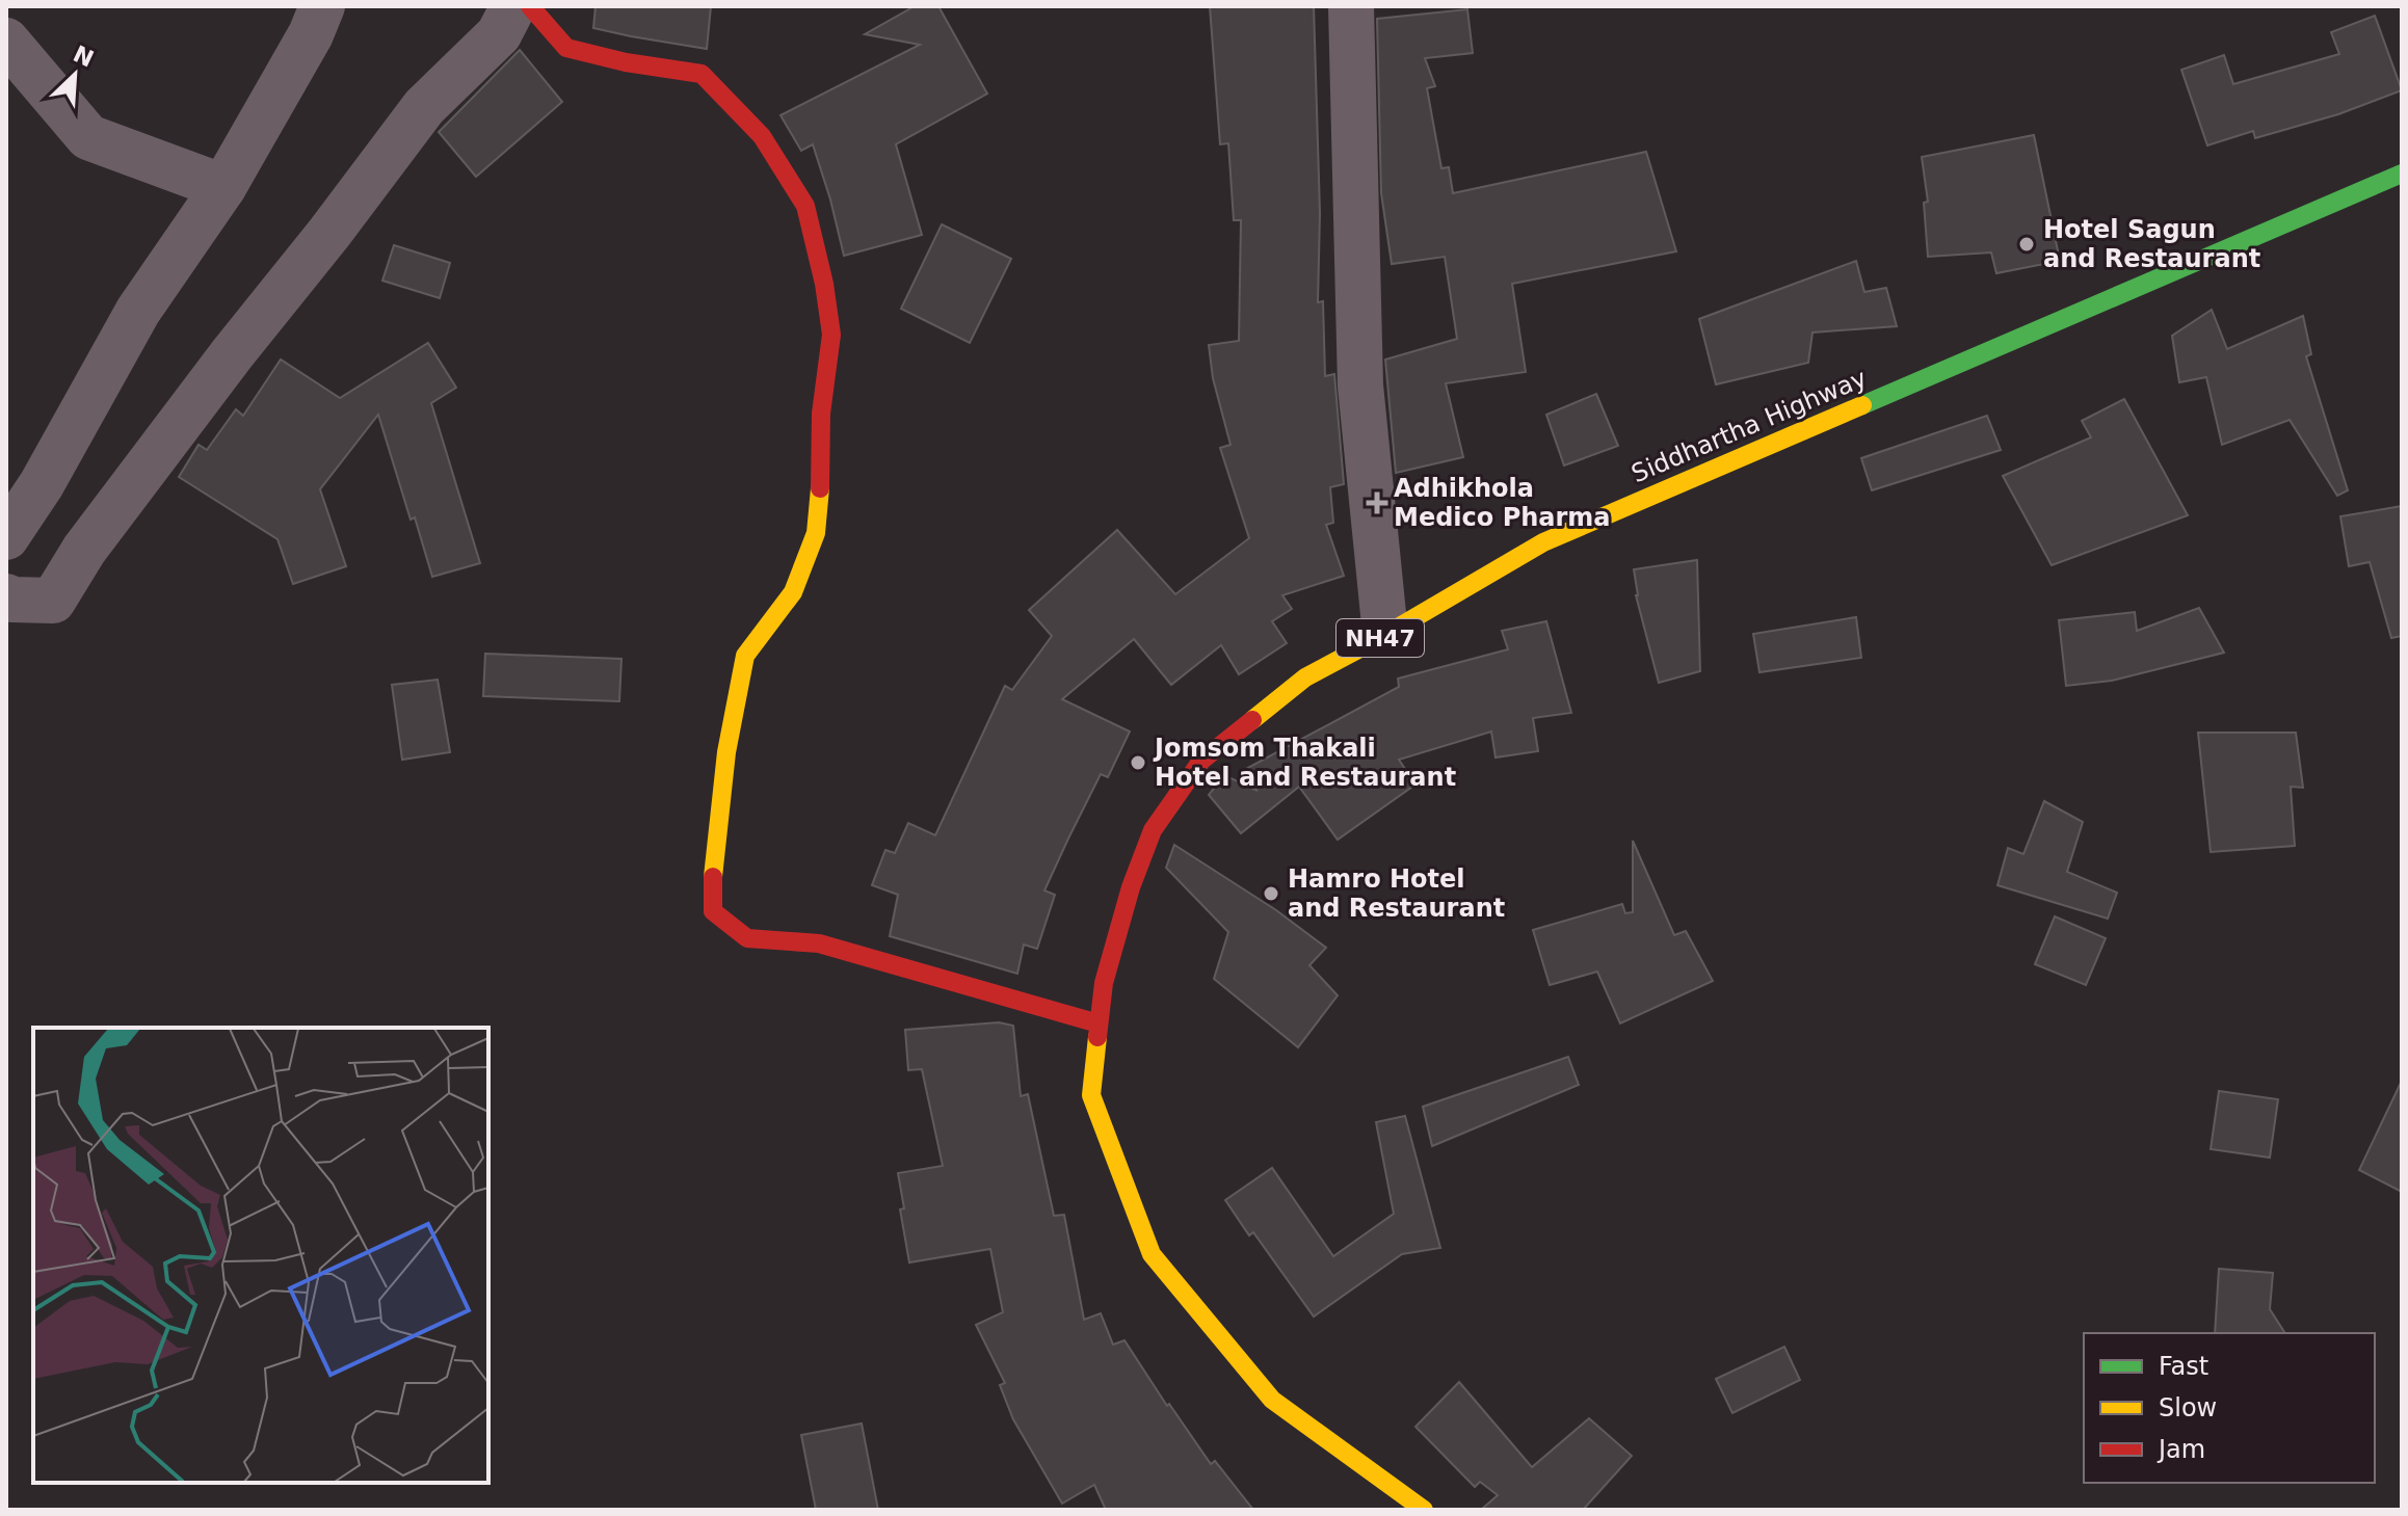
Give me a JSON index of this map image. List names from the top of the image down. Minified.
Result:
{"streets":{"main road":["Siddhartha Highway","NH47"]},"places":{"other":["Hotel Sagun and Restaurant","Jomsom Thakali Hotel and Restaurant","Hamro Hotel and Restaurant"],"health":["Adhikhola Medico Pharma"]},"legend":["Fast","Slow","Jam"],"north":"top right"}
